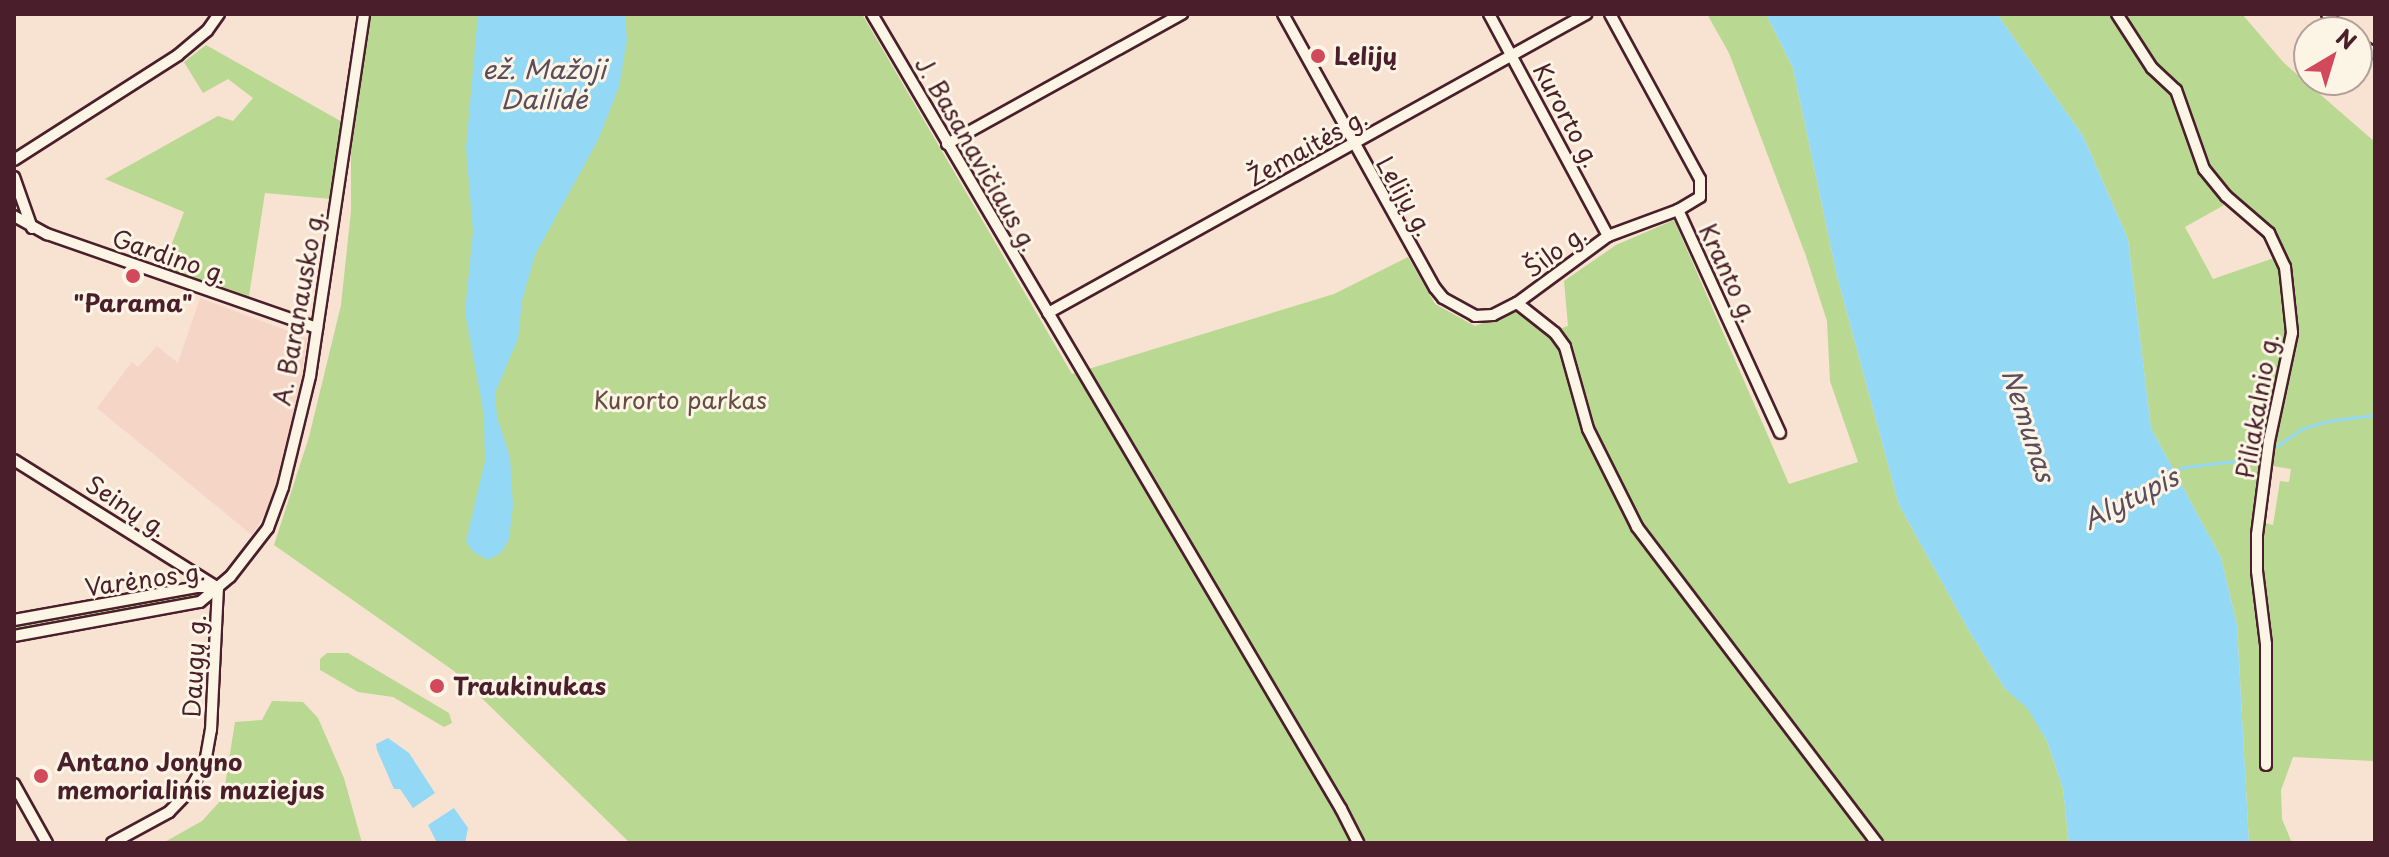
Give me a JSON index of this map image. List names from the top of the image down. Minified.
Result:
{"streets":{"street":["Kurorto g.","Žemaitės g.","J. Basanavičiaus g.","Lelijų g.","Šilo g.","Gardino g.","Kranto g.","A. Baranausko g.","Piliakalnio g.","Seinų g.","Varėnos g.","Daugų g."]},"crossings":[["Kurorto g.","Žemaitės g."],["Kurorto g.","Šilo g."],["Žemaitės g.","J. Basanavičiaus g."],["Žemaitės g.","Lelijų g."],["Lelijų g.","Šilo g."],["Šilo g.","Kranto g."],["Gardino g.","A. Baranausko g."],["A. Baranausko g.","Seinų g."],["A. Baranausko g.","Varėnos g."],["A. Baranausko g.","Daugų g."],["Seinų g.","Varėnos g."],["Seinų g.","Daugų g."],["Varėnos g.","Daugų g."]],"water":["ež. Mažoji Dailidė","Nemunas","Alytupis"],"parks":["Kurorto parkas"],"places":["Lelijų","\"Parama\"","Traukinukas","Antano Jonyno memorialinis muziejus"],"north":"top right"}
